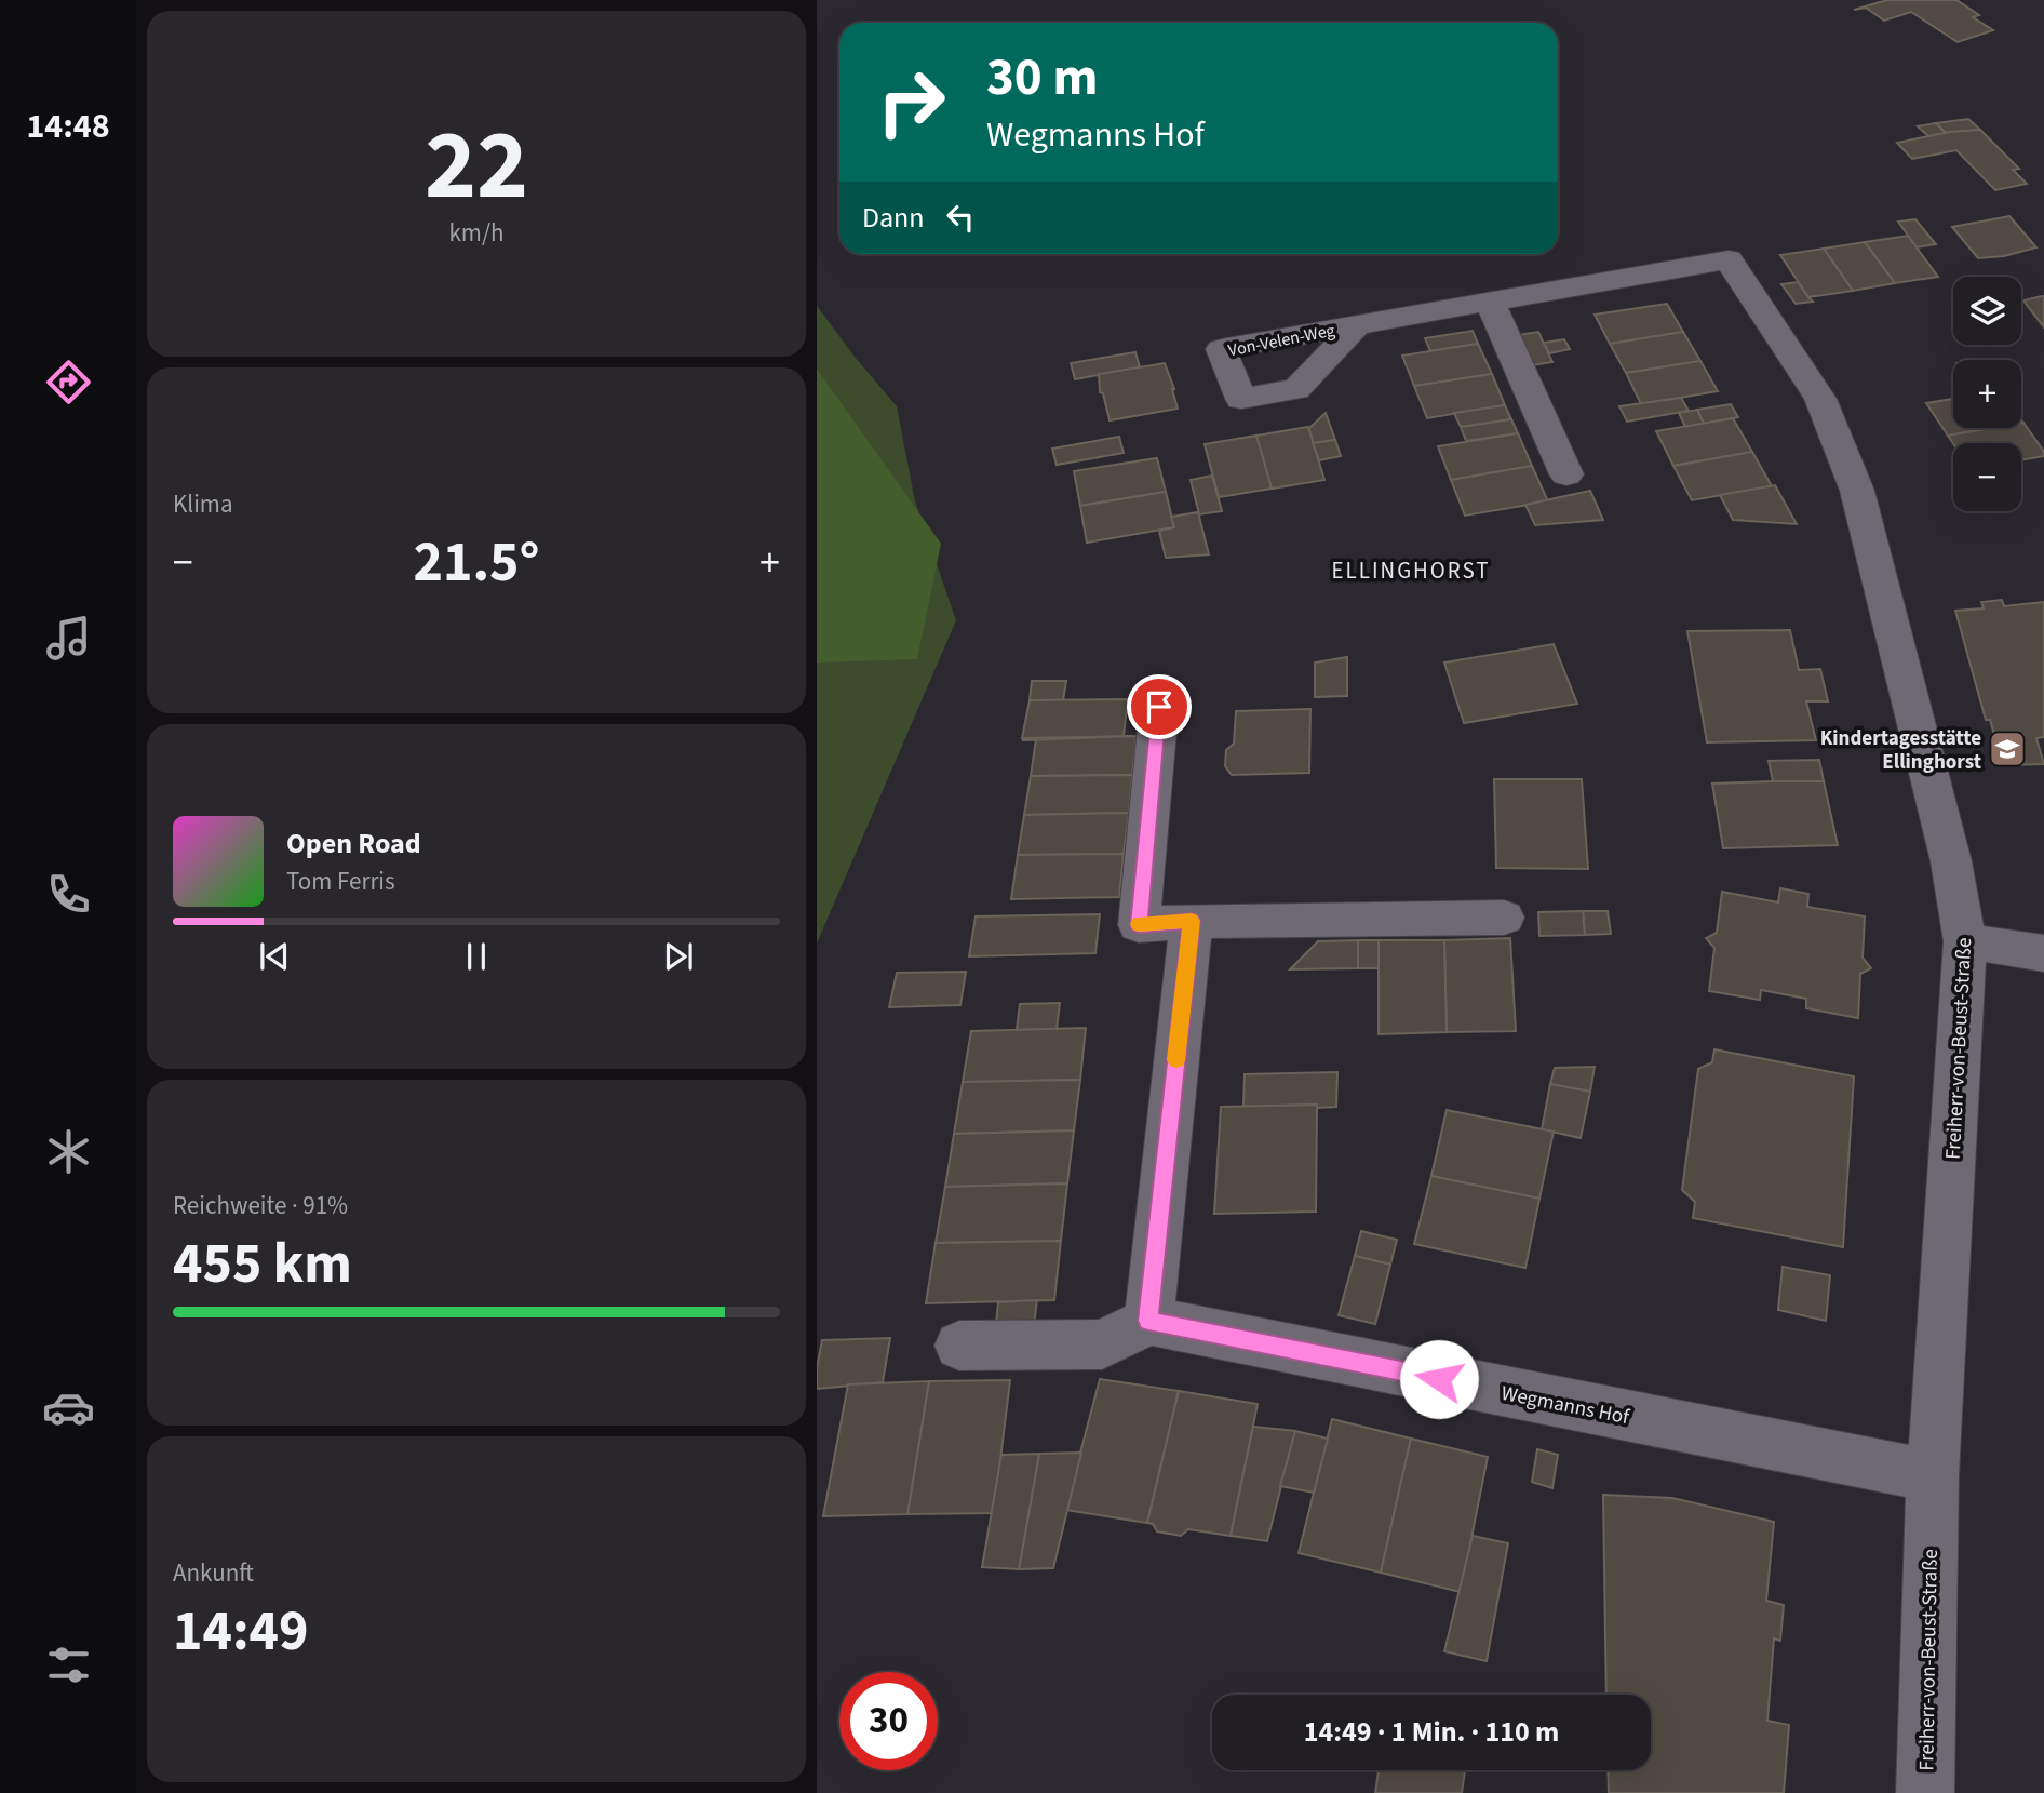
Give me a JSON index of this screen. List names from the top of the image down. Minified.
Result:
{"streets":{"street":["Von-Velen-Weg","Freiherr-von-Beust-Straße","Wegmanns Hof"]},"crossings":[["Von-Velen-Weg","Freiherr-von-Beust-Straße"],["Freiherr-von-Beust-Straße","Wegmanns Hof"]],"districts":["ELLINGHORST"],"places":{"school or university":["Kindertagesstätte Ellinghorst"]},"page":{"tabs":"14:48","tile":[["22","km/h"],"Klima",["Reichweite · 91%","455 km"],["Ankunft","14:49"]],"turn":["30 m","Wegmanns Hof"],"then":"Dann","map_buttons":["+","−"],"heat":["−","21.5°","+"],"song":["Open Road","Tom Ferris"],"limit":"30","trip":"14:49 · 1 Min. · 110 m"}}
